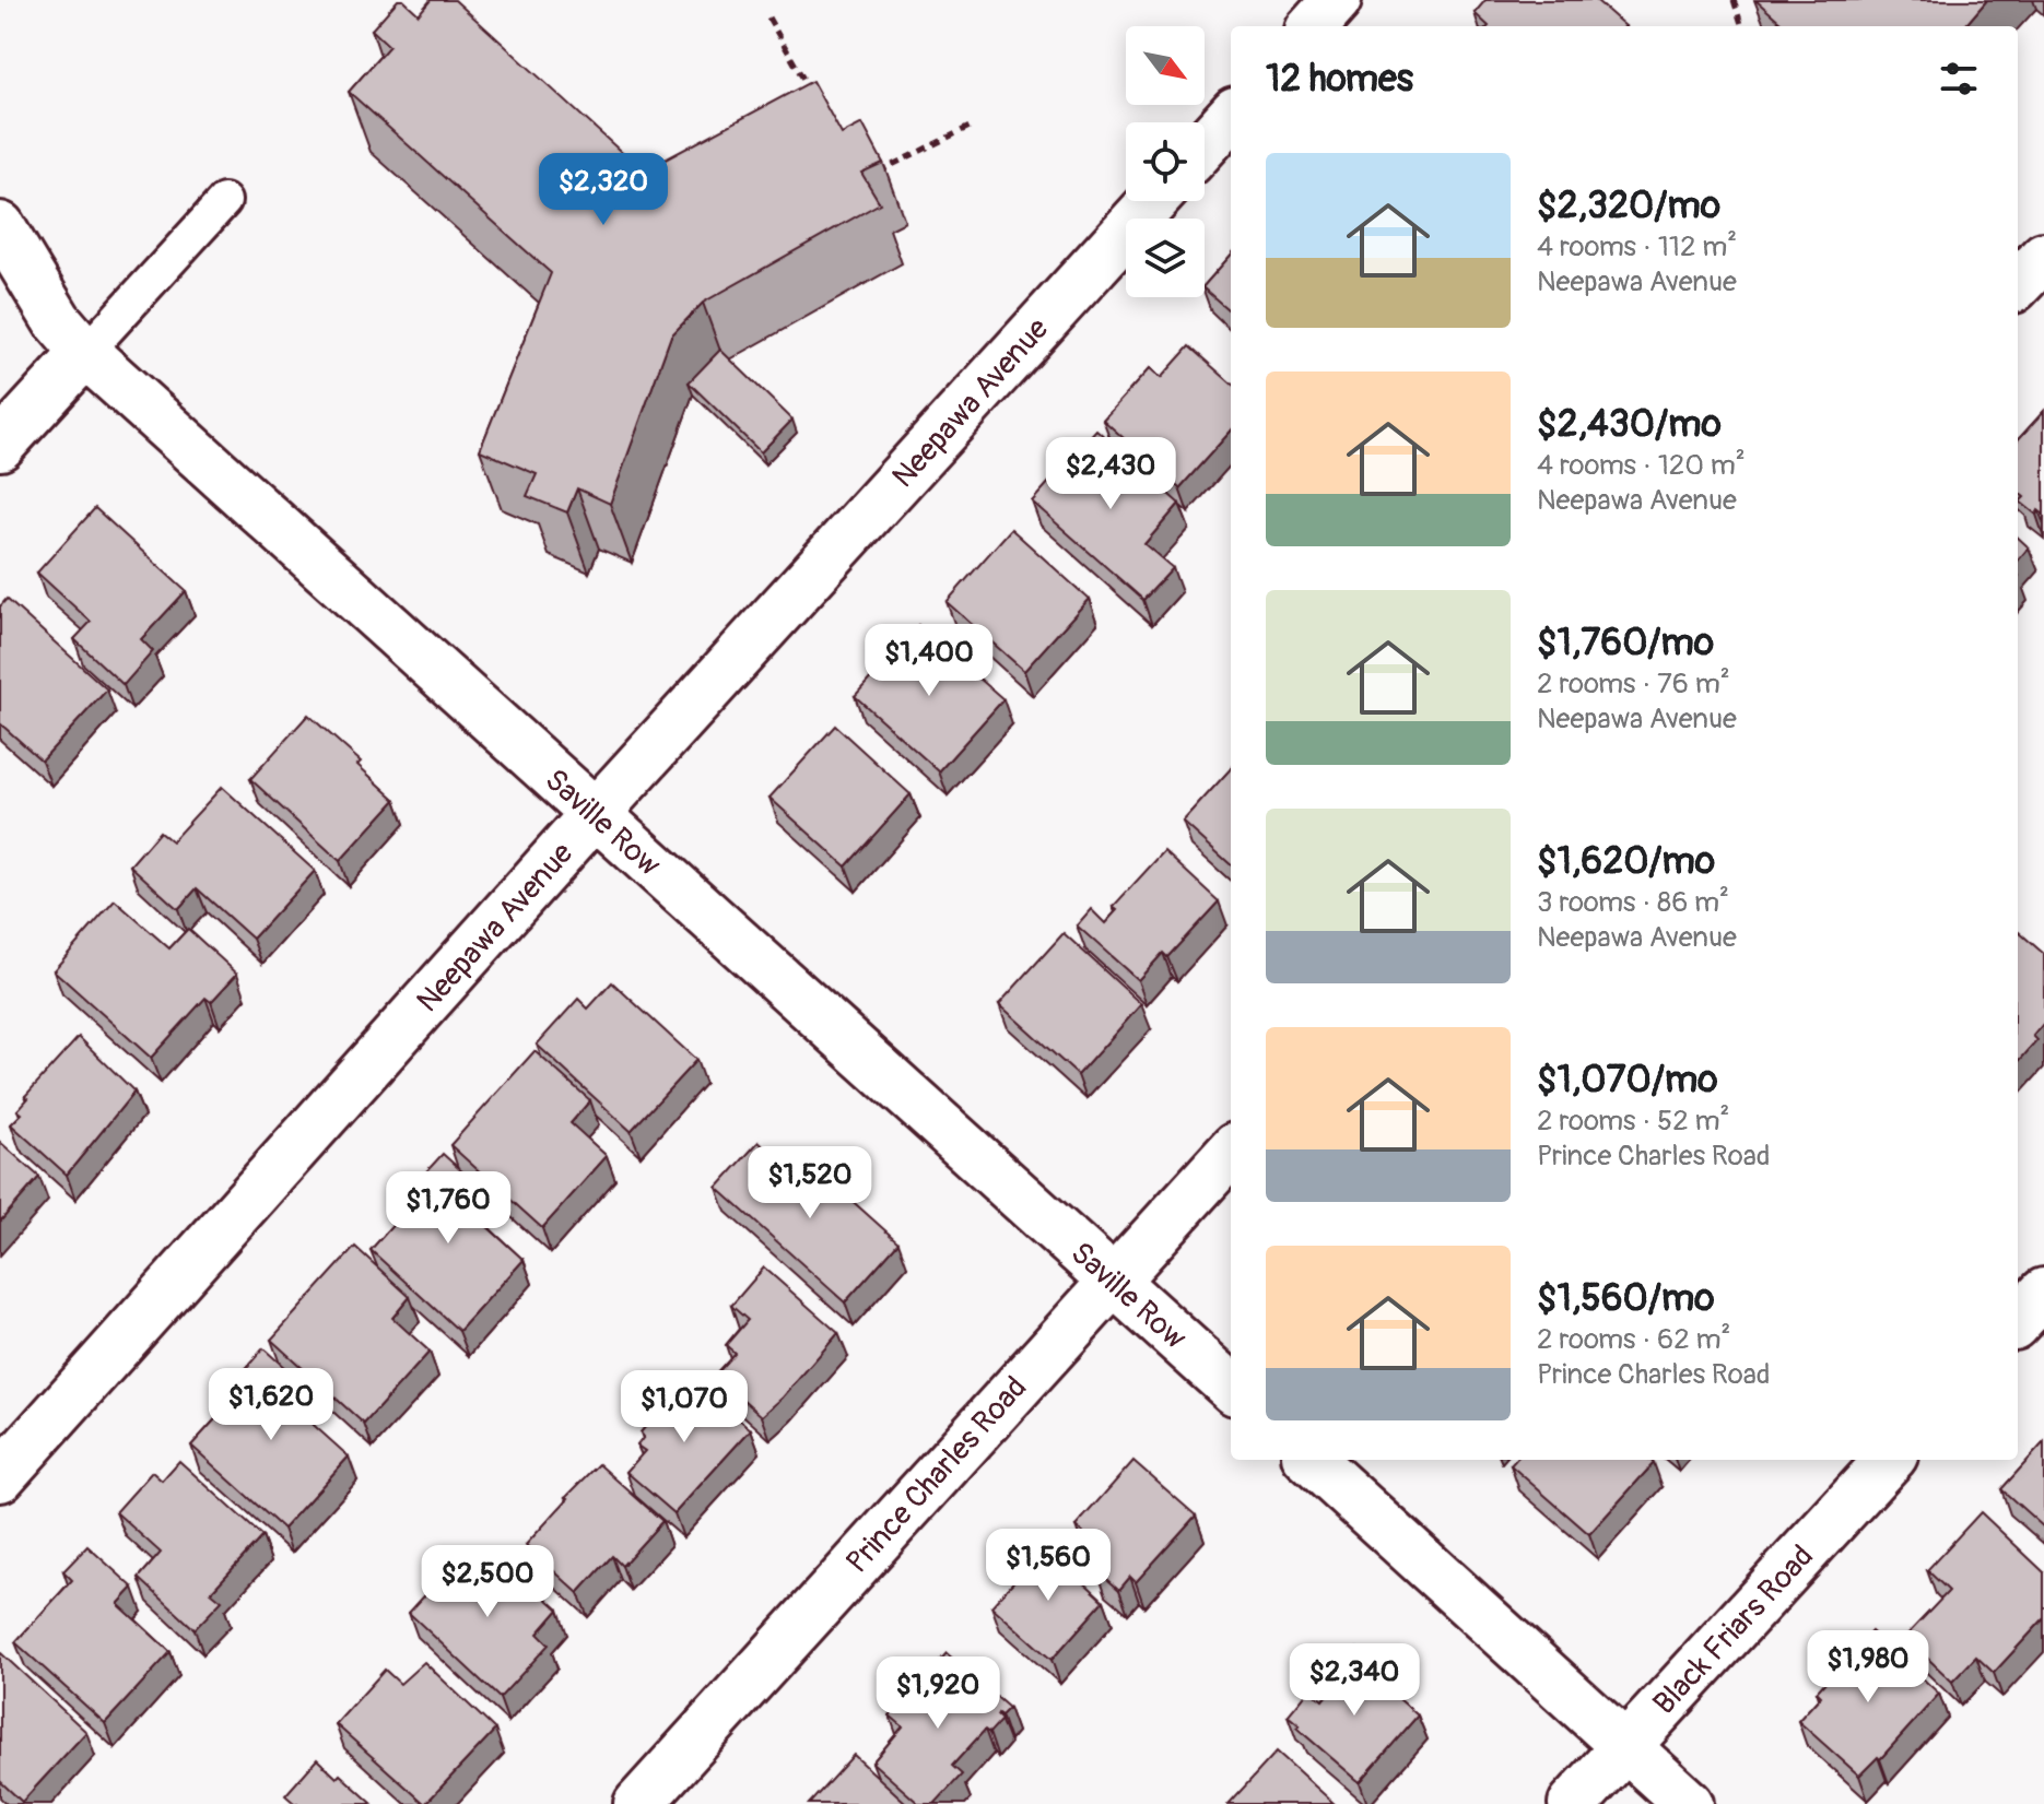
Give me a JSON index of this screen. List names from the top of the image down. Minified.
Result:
{"streets":{"street":["Neepawa Avenue","Saville Row","Prince Charles Road","Black Friars Road"]},"crossings":[["Neepawa Avenue","Saville Row"],["Saville Row","Prince Charles Road"]],"north":"bottom right","page":{"heading":"12 homes","list":[{"name":"$2,320/mo","note":"4 rooms · 112 m² · Neepawa Avenue"},{"name":"$2,430/mo","note":"4 rooms · 120 m² · Neepawa Avenue"},{"name":"$1,760/mo","note":"2 rooms · 76 m² · Neepawa Avenue"},{"name":"$1,620/mo","note":"3 rooms · 86 m² · Neepawa Avenue"},{"name":"$1,070/mo","note":"2 rooms · 52 m² · Prince Charles Road"},{"name":"$1,560/mo","note":"2 rooms · 62 m² · Prince Charles Road"}],"price":["$2,320","$2,430","$1,400","$1,520","$1,760","$1,620","$1,070","$1,560","$2,500","$1,980","$2,340","$1,920"]}}
